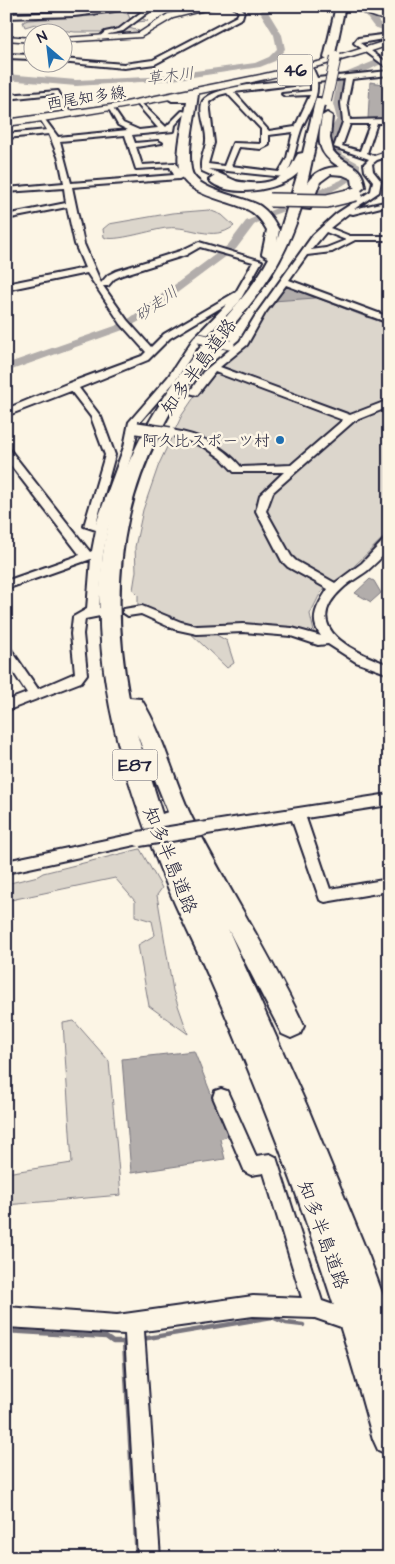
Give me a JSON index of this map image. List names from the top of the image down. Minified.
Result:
{"streets":{"highway":["知多半島道路","E87"],"main road":["46","西尾知多線"]},"water":["草木川","砂走川"],"places":["阿久比スポーツ村"],"north":"top left"}
